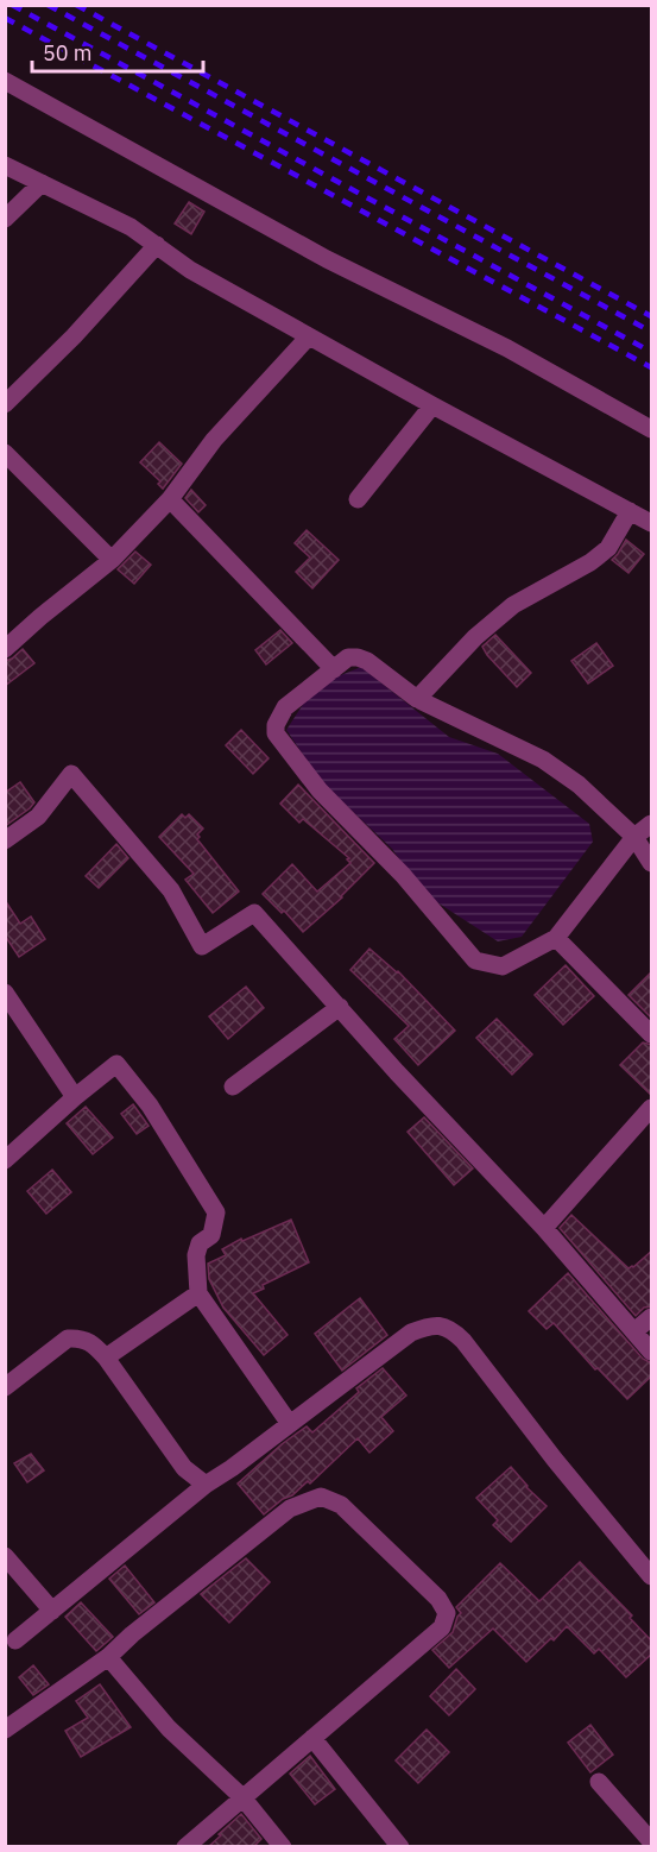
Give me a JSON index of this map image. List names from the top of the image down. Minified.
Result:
{"scale_bar":"50 m"}
